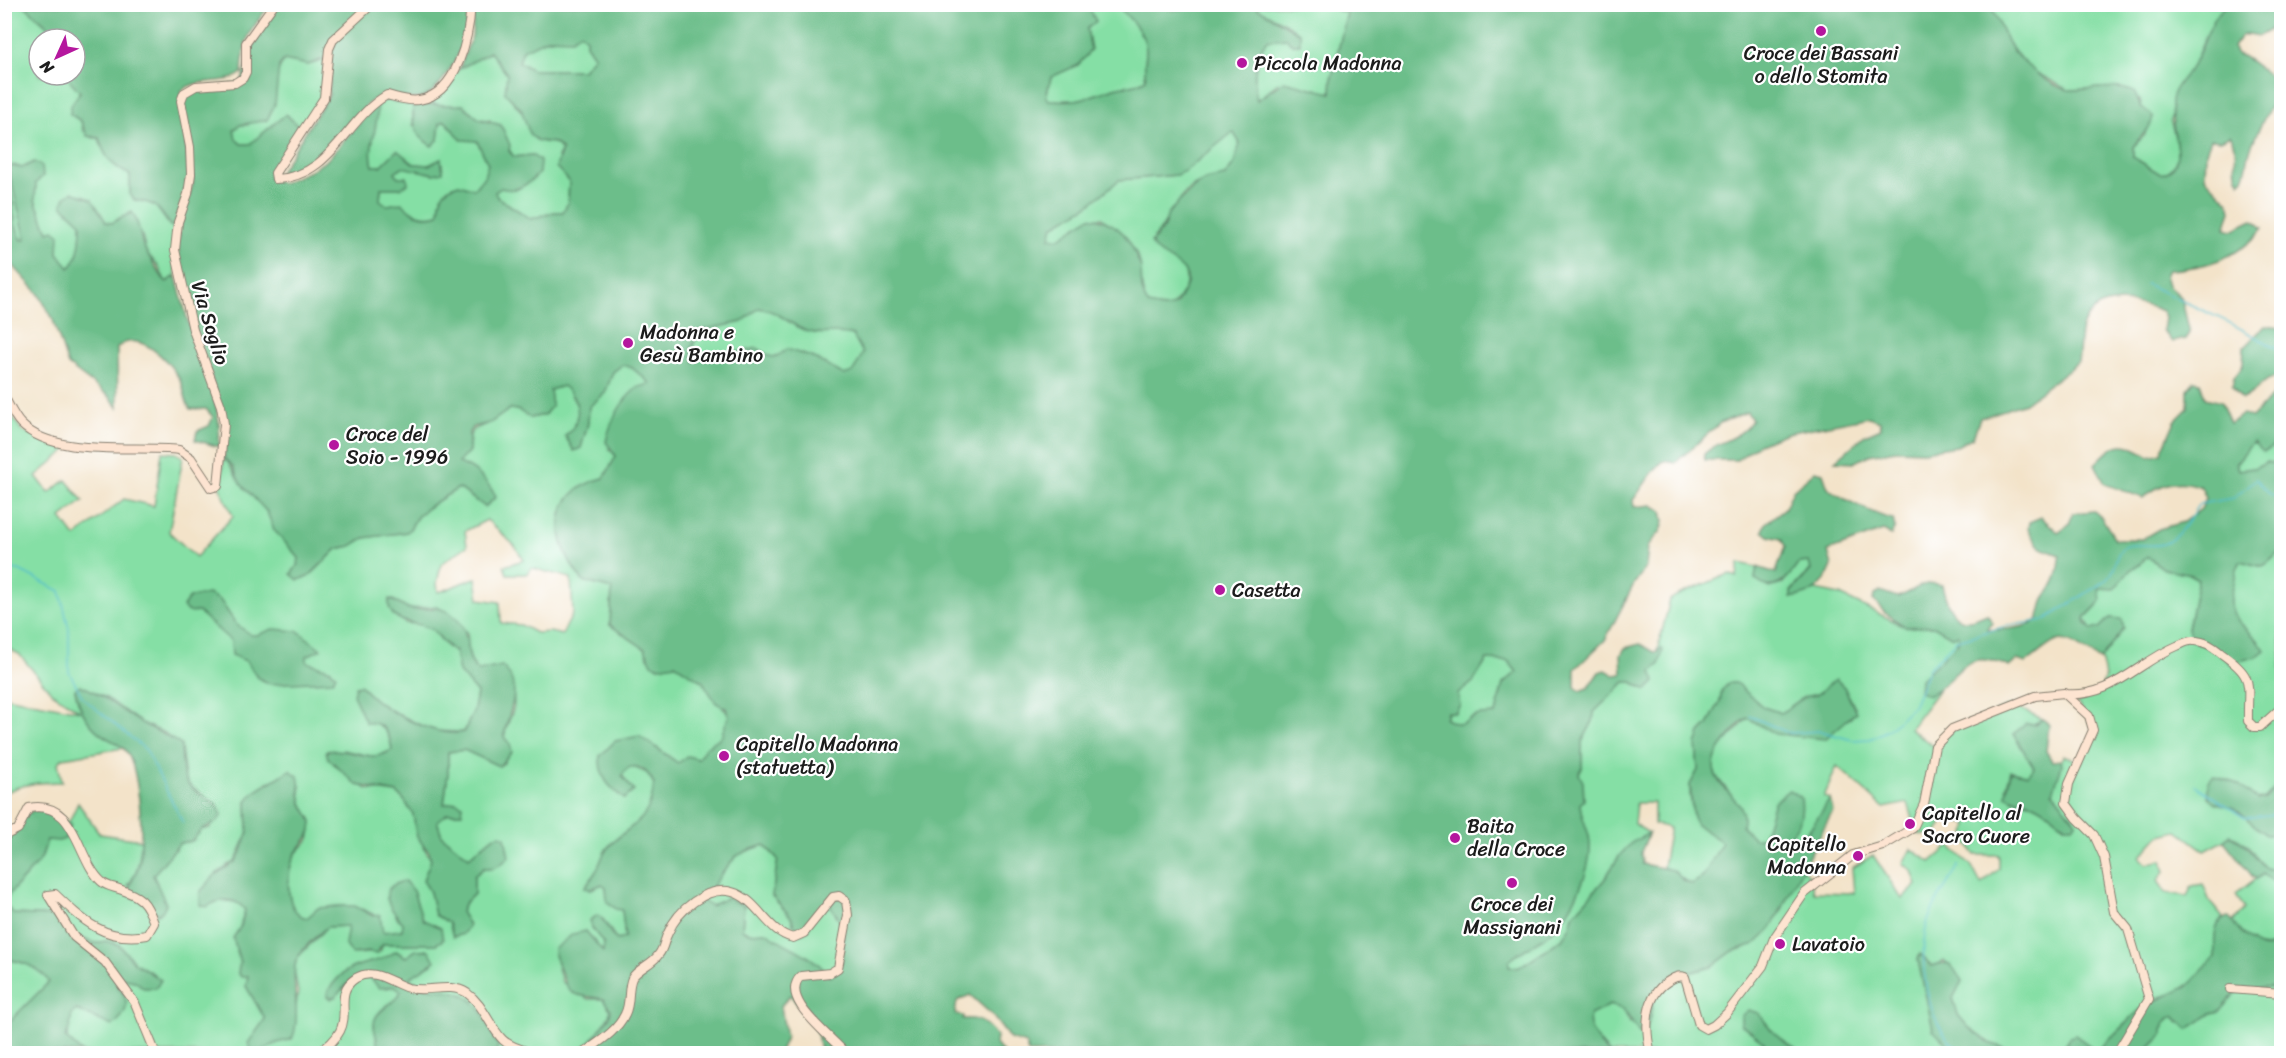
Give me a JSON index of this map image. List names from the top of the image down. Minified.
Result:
{"streets":{"street":["Via Soglio"]},"places":["Croce dei Bassani o dello Stomita","Piccola Madonna","Madonna e Gesù Bambino","Croce del Soio - 1996","Casetta","Capitello Madonna (statuetta)","Capitello al Sacro Cuore","Baita della Croce","Capitello Madonna","Croce dei Massignani","Lavatoio"],"north":"bottom left"}
